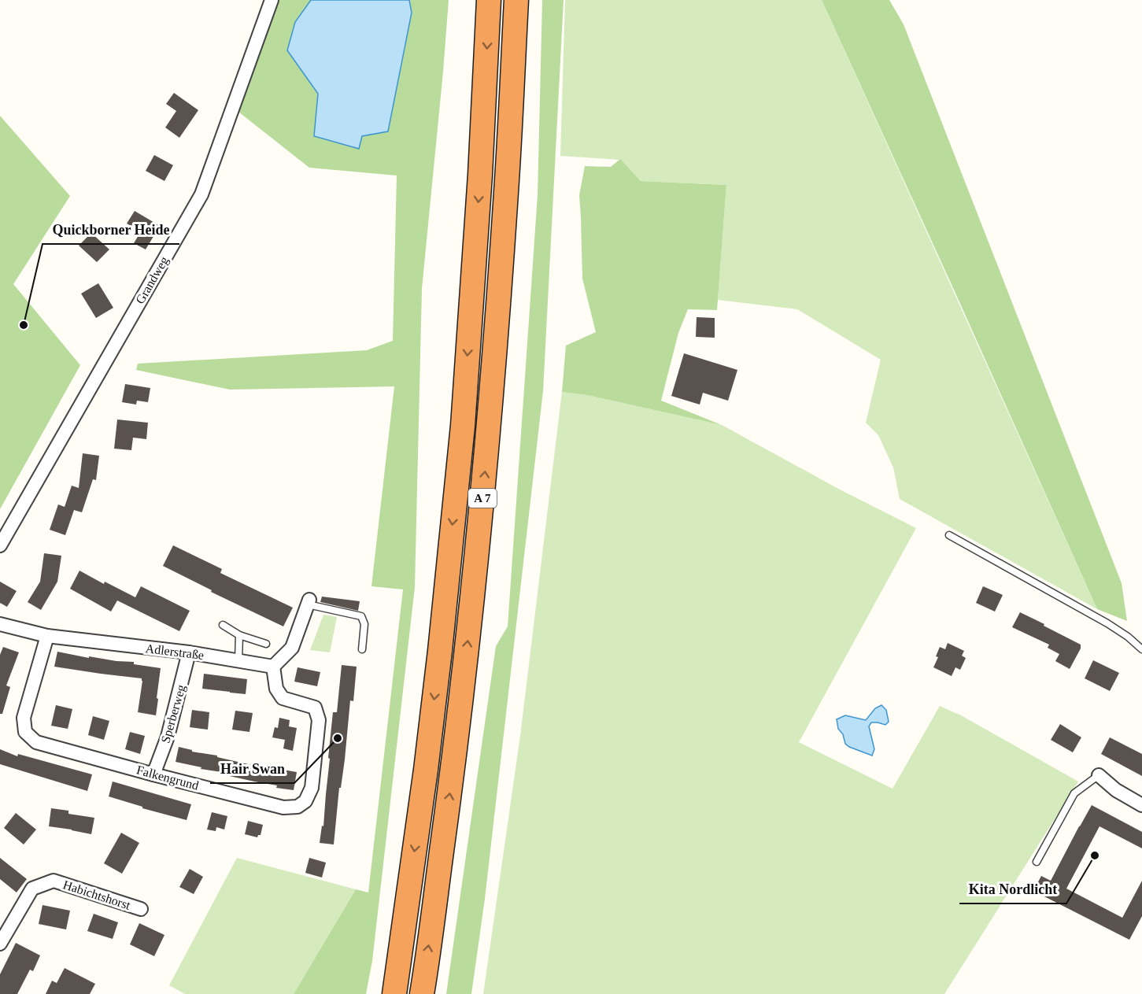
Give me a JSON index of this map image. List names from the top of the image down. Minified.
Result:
{"streets":{"highway":["A 7"],"street":["Grandweg","Adlerstraße","Sperberweg","Falkengrund","Habichtshorst"]},"crossings":[["Adlerstraße","Sperberweg"],["Adlerstraße","Falkengrund"],["Sperberweg","Falkengrund"]],"places":["Quickborner Heide","Hair Swan","Kita Nordlicht"]}
